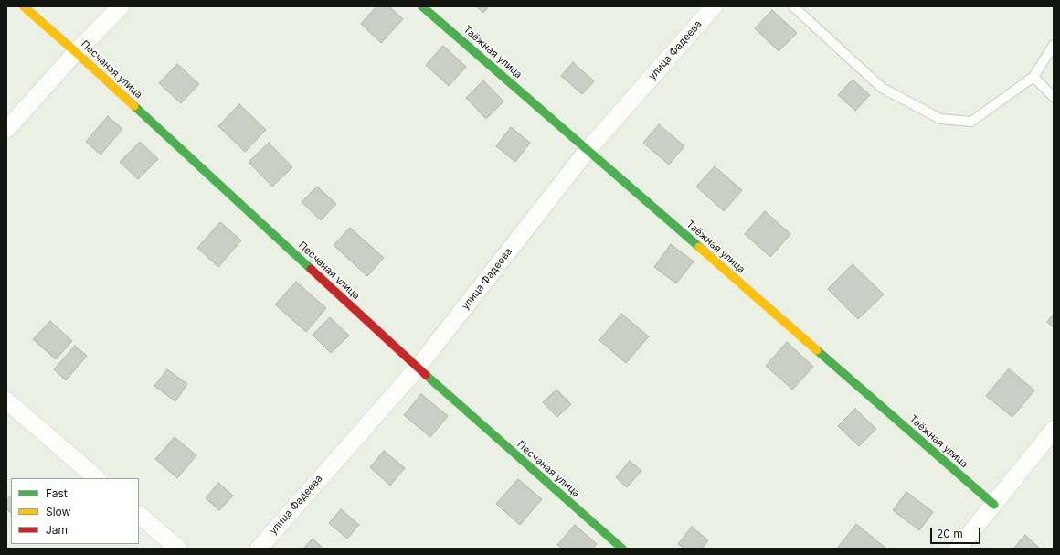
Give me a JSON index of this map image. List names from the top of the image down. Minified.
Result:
{"streets":{"street":["улица Фадеева","Таёжная улица","Песчаная улица"]},"crossings":[["улица Фадеева","Таёжная улица"],["улица Фадеева","Песчаная улица"]],"legend":["Fast","Slow","Jam"],"scale_bar":"20 m"}
